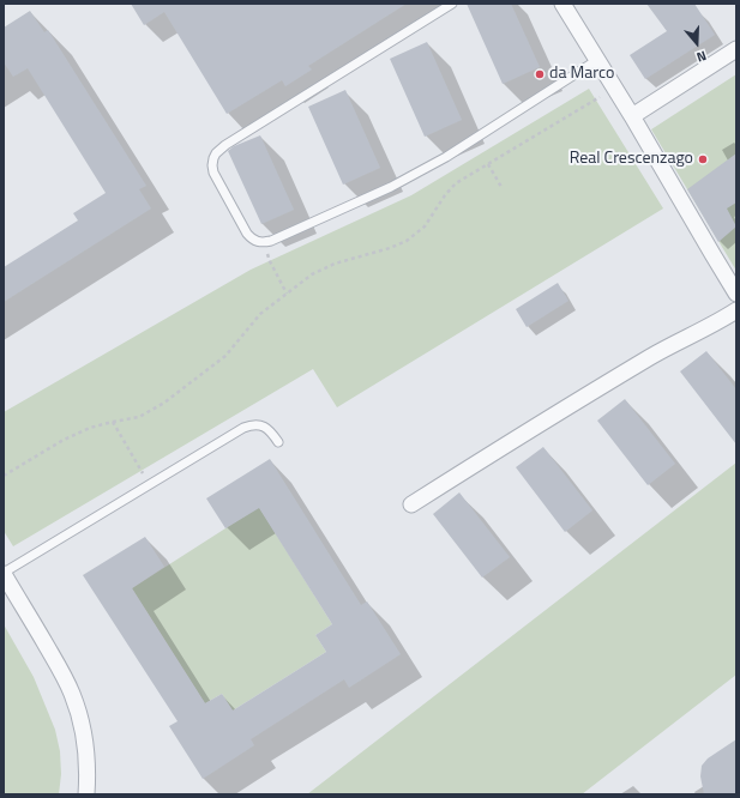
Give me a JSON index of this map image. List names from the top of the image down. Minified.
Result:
{"places":["da Marco","Real Crescenzago"],"north":"bottom"}
